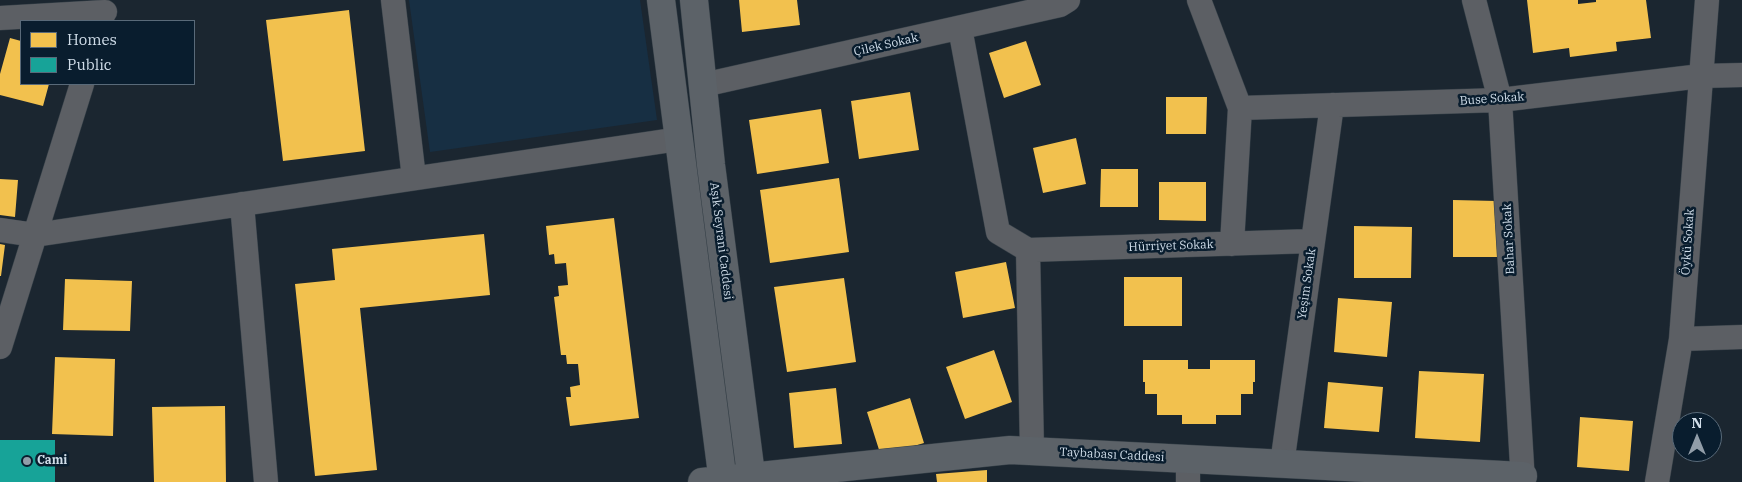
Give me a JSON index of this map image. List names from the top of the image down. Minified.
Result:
{"streets":{"main road":["Aşık Seyrani Caddesi","Taybabası Caddesi"],"street":["Çilek Sokak","Buse Sokak","Bahar Sokak","Öykü Sokak","Hürriyet Sokak","Yeşim Sokak"]},"crossings":[["Çilek Sokak","Aşık Seyrani Caddesi"],["Buse Sokak","Bahar Sokak"],["Buse Sokak","Öykü Sokak"],["Buse Sokak","Yeşim Sokak"],["Bahar Sokak","Taybabası Caddesi"],["Aşık Seyrani Caddesi","Taybabası Caddesi"],["Hürriyet Sokak","Yeşim Sokak"],["Yeşim Sokak","Taybabası Caddesi"]],"places":["Cami"],"legend":["Homes","Public"],"north":"top"}
